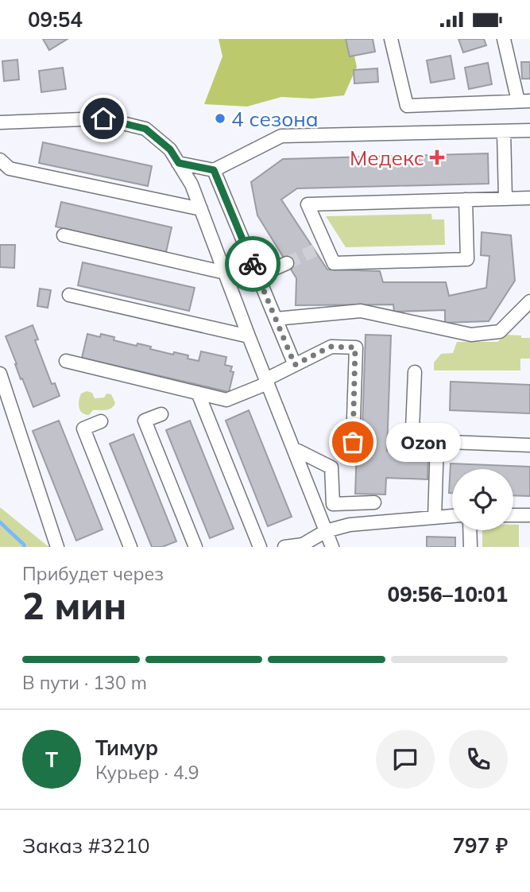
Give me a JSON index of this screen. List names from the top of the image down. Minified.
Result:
{"places":{"other":["4 сезона","Ozon"],"health":["Медекс"]},"page":{"status":"09:54","bubble":"Ozon","heading":["2 мин","Прибудет через","09:56–10:01"],"panel":["Тимур","Курьер · 4.9","Заказ #3210","797 ₽"],"bar":"В пути · 130 m","round":"Т"}}
